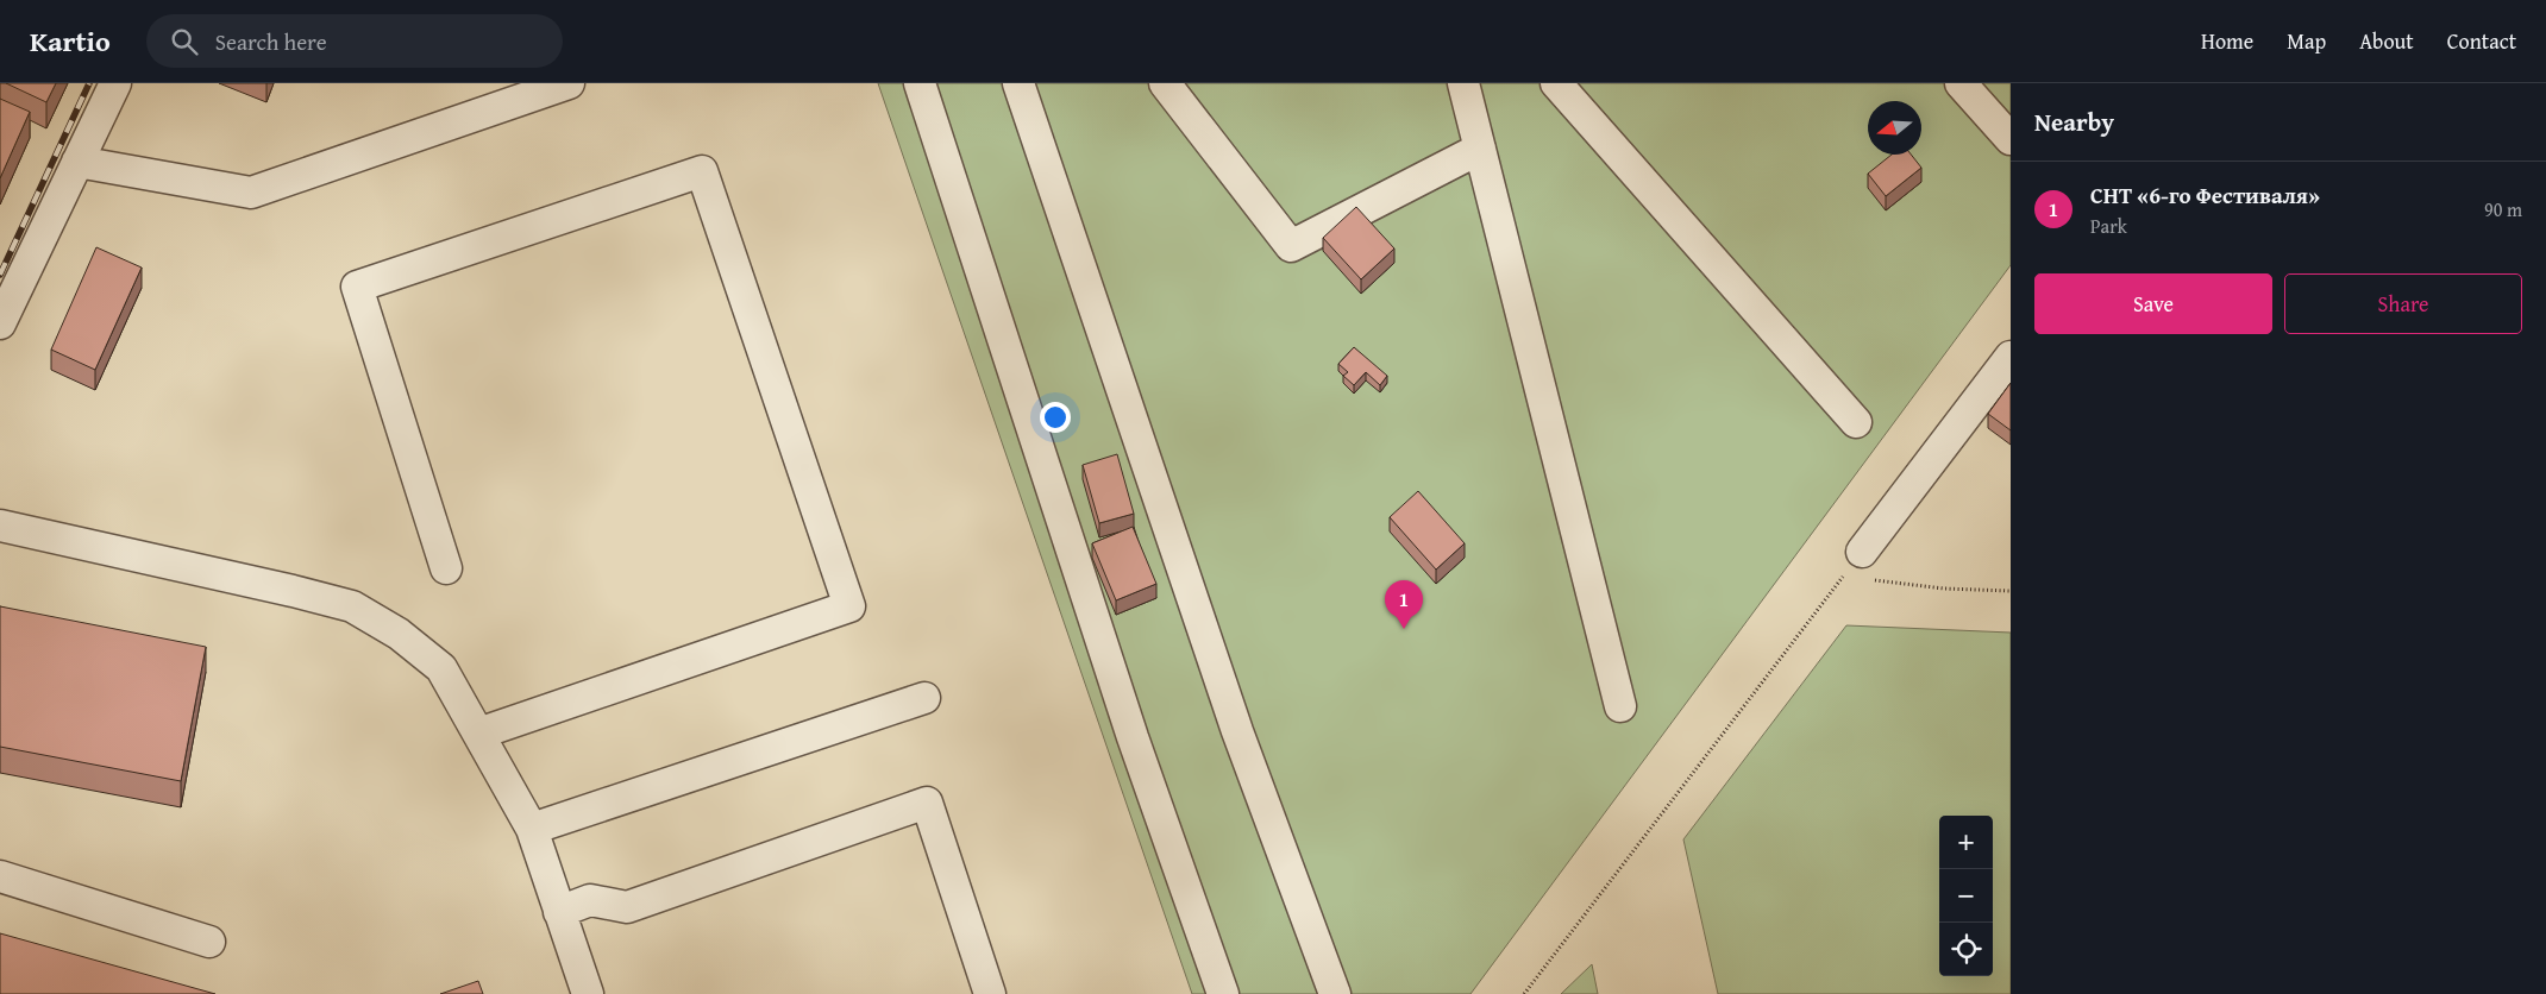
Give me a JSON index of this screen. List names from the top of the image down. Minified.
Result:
{"north":"left","page":{"header":"Kartio","search":"Search here","nav":["Home","Map","About","Contact"],"heading":"Nearby","list":[{"mark":"1","name":"СНТ «6-го Фестиваля»","note":"Park","value":"90 m"}],"buttons":["Save","Share"],"pins":"1","map_buttons":["+","−"]}}
